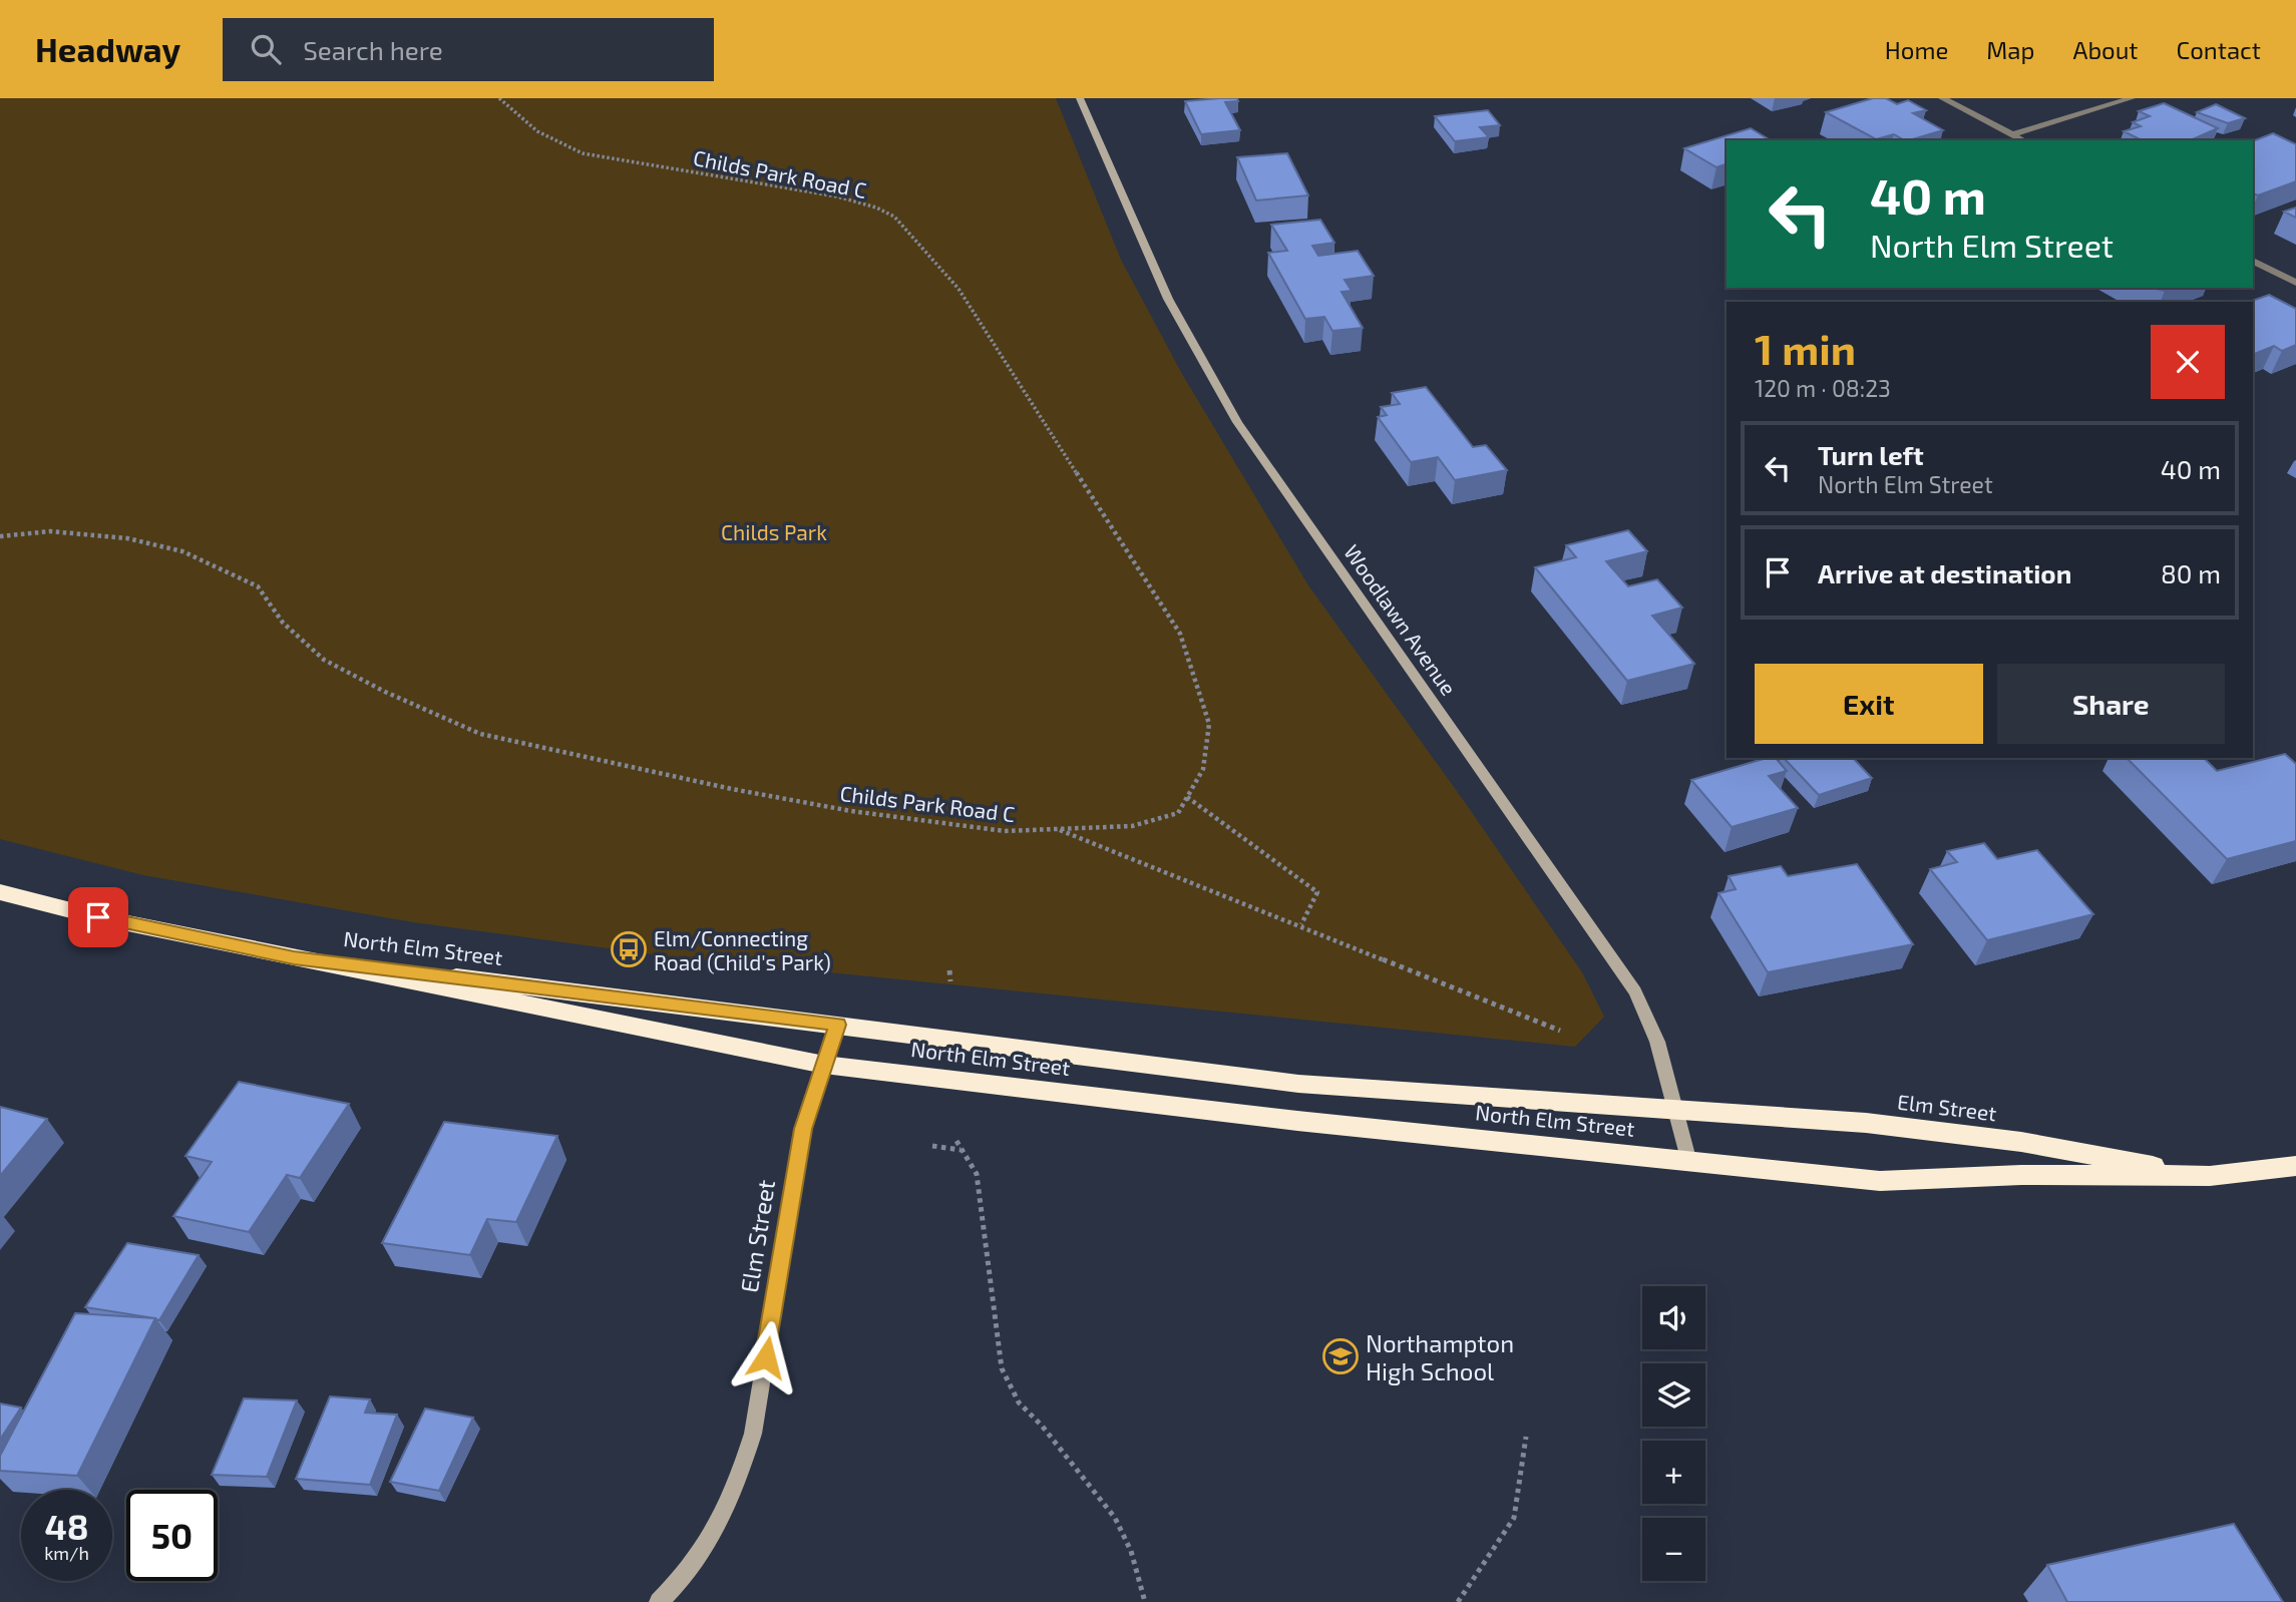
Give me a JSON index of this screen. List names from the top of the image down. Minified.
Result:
{"streets":{"highway":["North Elm Street","Elm Street"],"street":["Woodlawn Avenue"],"path":["Childs Park Road C"]},"crossings":[["Woodlawn Avenue","North Elm Street"],["Woodlawn Avenue","Elm Street"],["North Elm Street","Elm Street"]],"parks":["Childs Park"],"places":{"bus stop":["Elm/Connecting Road (Child's Park)"],"school or university":["Northampton High School"]},"page":{"header":"Headway","search":"Search here","nav":["Home","Map","About","Contact"],"turn":["40 m","North Elm Street"],"heading":["1 min","120 m · 08:23"],"list":[{"name":"Turn left","note":"North Elm Street","value":"40 m"},{"name":"Arrive at destination","value":"80 m"}],"buttons":["Exit","Share"],"map_buttons":["+","−"],"speed":"48 km/h","limit":"50"}}
